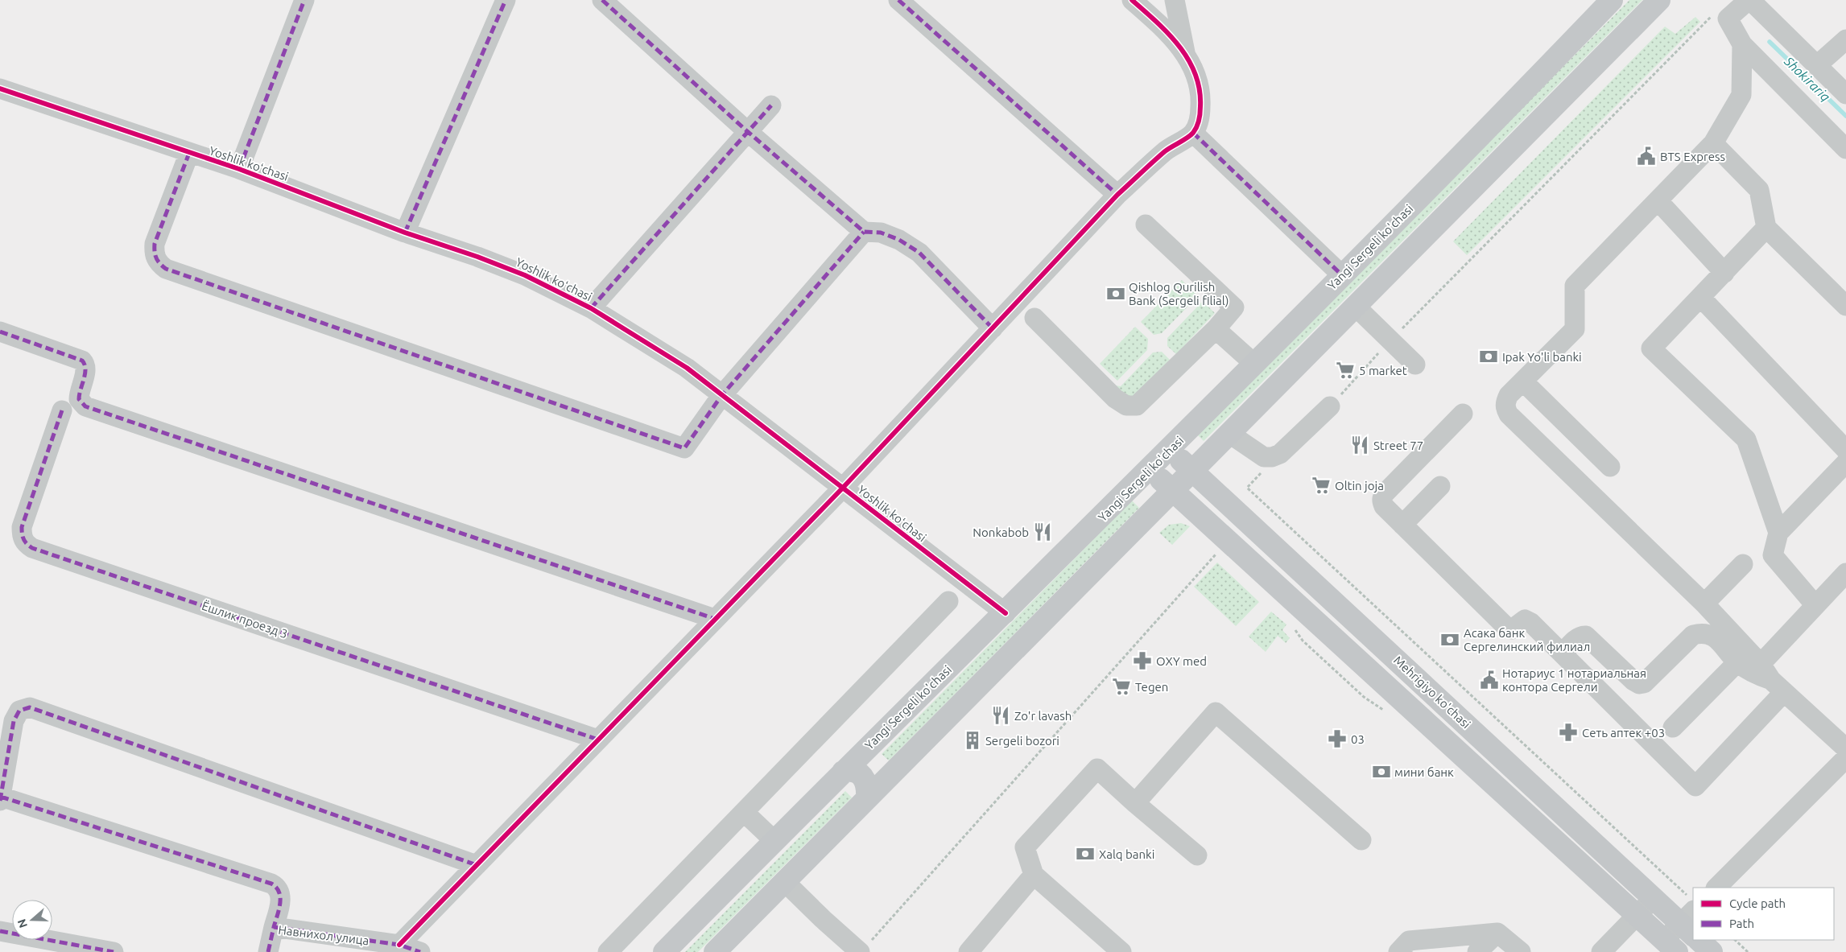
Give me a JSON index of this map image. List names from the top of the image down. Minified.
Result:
{"streets":{"main road":["Yangi Sergeli ko'chasi","Mehrigiyo ko'chasi"],"street":["Yoshlik koʻchasi","Ёшлик проезд 3","Навнихол улица"]},"crossings":[["Yoshlik koʻchasi","Yangi Sergeli ko'chasi"],["Yangi Sergeli ko'chasi","Mehrigiyo ko'chasi"]],"water":["Shokirariq"],"places":{"public building":["BTS Express","Нотариус 1 нотариальная контора Сергели"],"bank":["Qishlog Qurilish Bank (Sergeli filial)","Ipak Yo'li banki","Асака банк Сергелинский филиал","мини банк","Xalq banki"],"supermarket":["5 market","Oltin joja","Tegen"],"restaurant":["Street 77","Nonkabob","Zo'r lavash"],"pharmacy":["OXY med","Сеть аптек +03","03"],"building":["Sergeli bozori"]},"legend":["Cycle path","Path"],"north":"left"}
